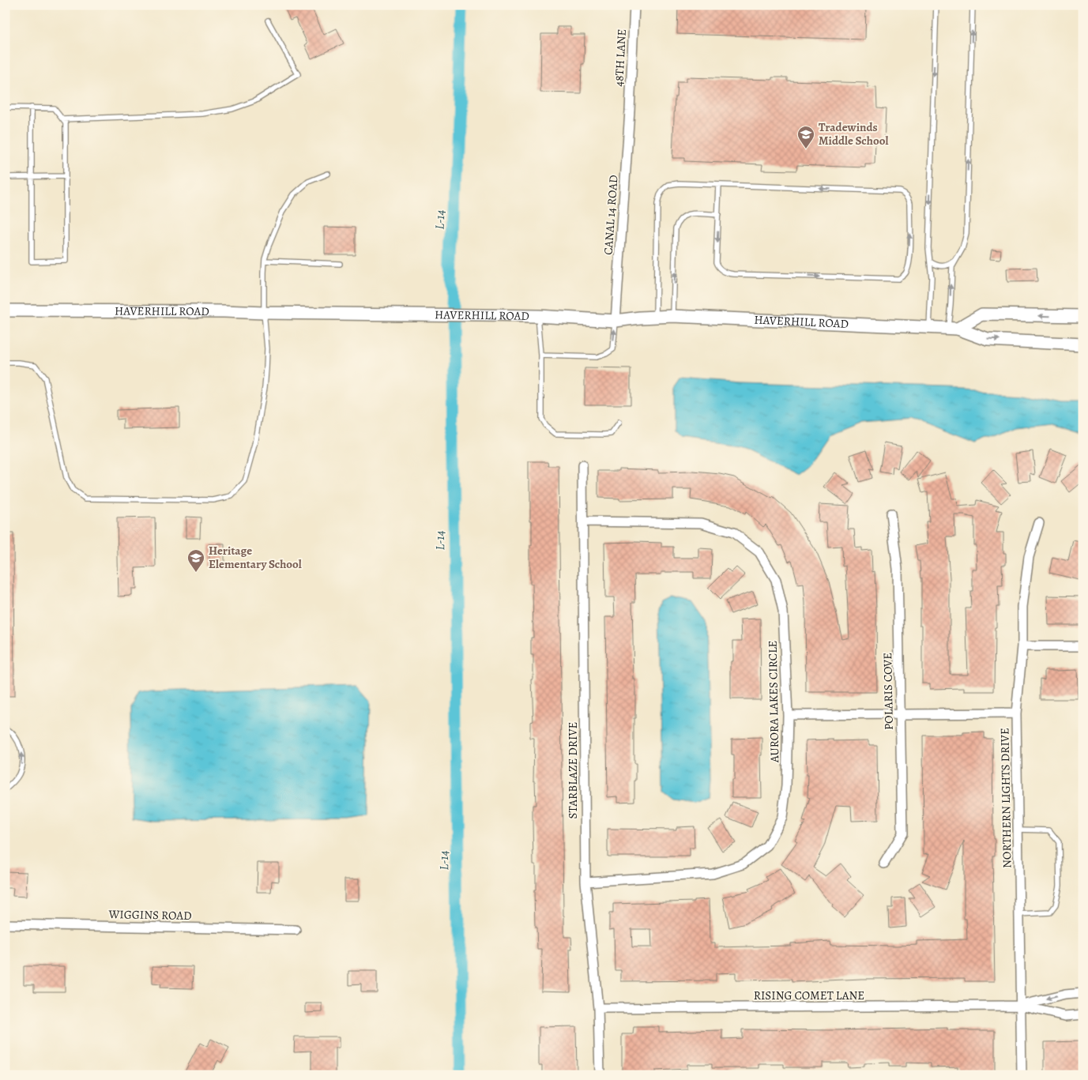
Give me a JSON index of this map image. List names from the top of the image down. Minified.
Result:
{"streets":{"street":["48TH LANE","CANAL 14 ROAD","HAVERHILL ROAD","POLARIS COVE","AURORA LAKES CIRCLE","STARBLAZE DRIVE","NORTHERN LIGHTS DRIVE","WIGGINS ROAD","RISING COMET LANE"]},"crossings":[["48TH LANE","CANAL 14 ROAD"],["CANAL 14 ROAD","HAVERHILL ROAD"],["AURORA LAKES CIRCLE","STARBLAZE DRIVE"],["STARBLAZE DRIVE","RISING COMET LANE"],["NORTHERN LIGHTS DRIVE","RISING COMET LANE"]],"water":["L-14"],"places":{"school or university":["Tradewinds Middle School","Heritage Elementary School"]}}
